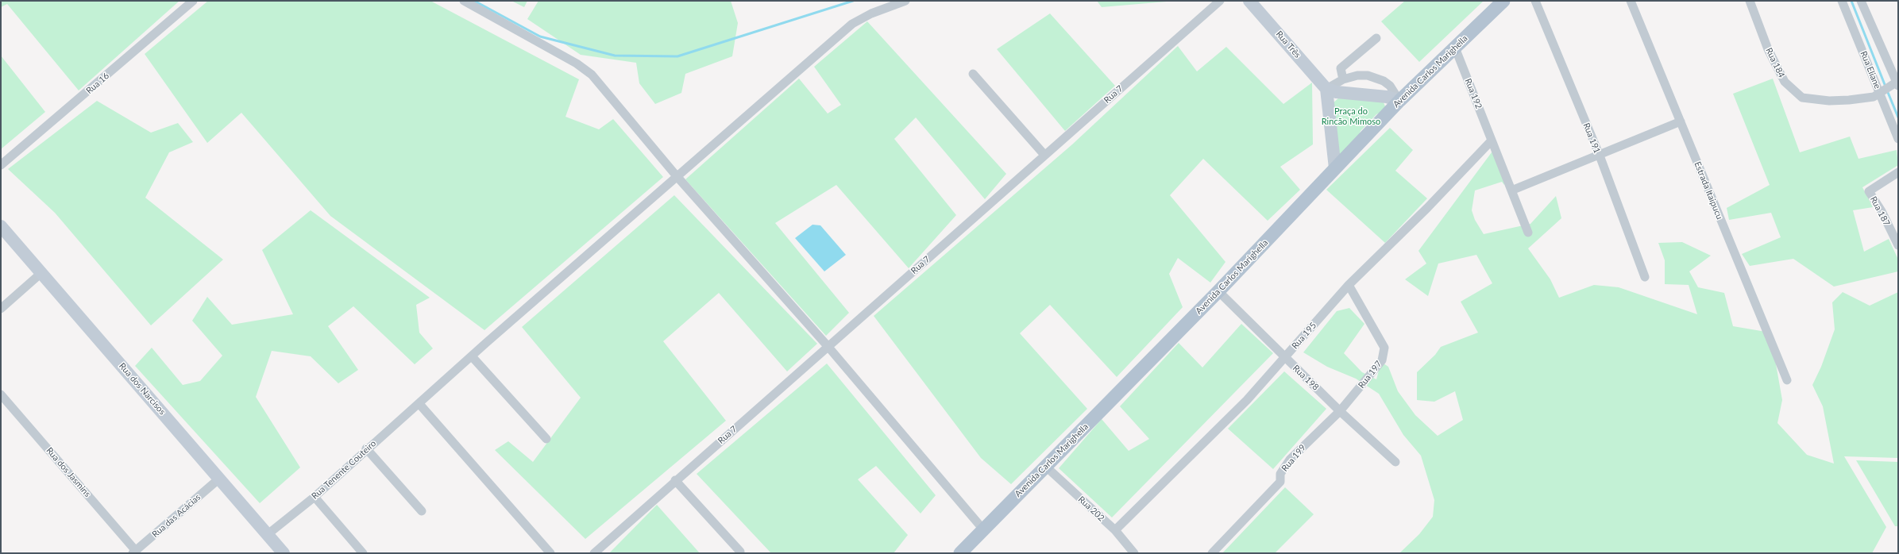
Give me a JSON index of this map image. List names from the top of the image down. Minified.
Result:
{"streets":{"main road":["Avenida Carlos Marighella"],"street":["Rua Três","Rua 184","Rua Eliane","Rua 16","Rua 192","Rua 7","Rua 191","Estrada Itaipucu","Rua 187","Rua 195","Rua 197","Rua 198","Rua dos Narcisos","Rua 199","Rua Tenente Couteiro","Rua dos Jasmins","Rua 202","Rua das Acácias"]},"crossings":[["Rua 184","Rua Eliane"],["Avenida Carlos Marighella","Rua 192"],["Avenida Carlos Marighella","Rua 198"],["Avenida Carlos Marighella","Rua 202"],["Rua 192","Rua 195"],["Rua 195","Rua 197"],["Rua 195","Rua 198"],["Rua 195","Rua 202"],["Rua 197","Rua 198"],["Rua 197","Rua 199"],["Rua 198","Rua 199"],["Rua dos Narcisos","Rua Tenente Couteiro"],["Rua dos Narcisos","Rua das Acácias"],["Rua dos Jasmins","Rua das Acácias"]],"parks":["Praça do Rincão Mimoso"]}
